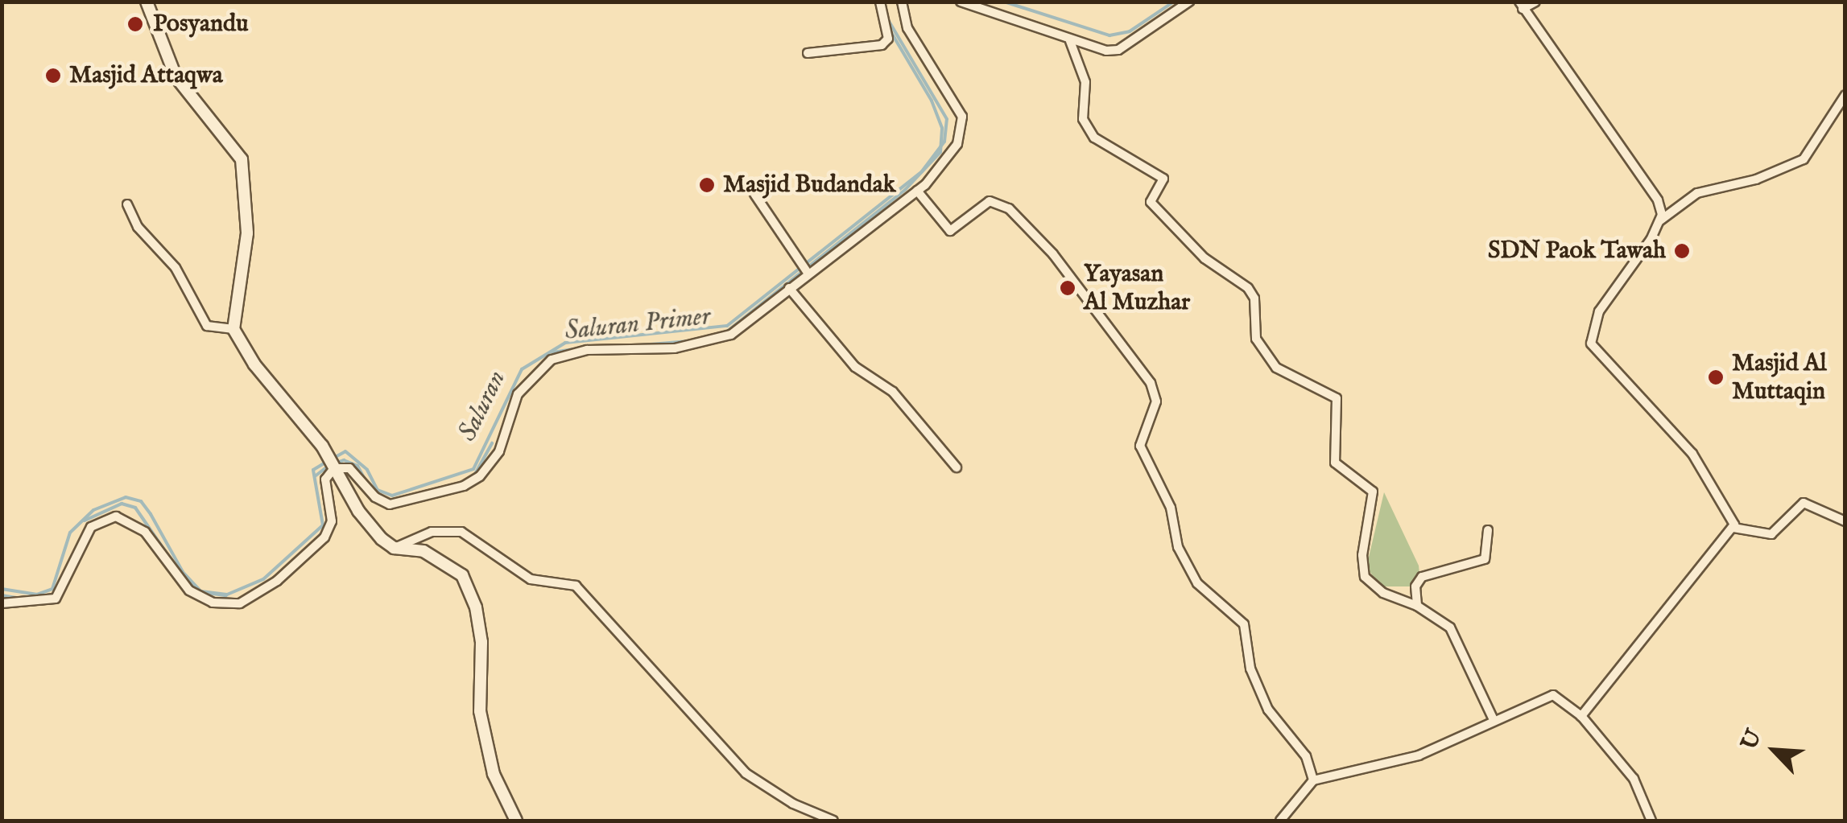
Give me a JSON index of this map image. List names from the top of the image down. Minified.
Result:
{"water":["Saluran Primer","Saluran"],"places":["Posyandu","Masjid Attaqwa","Masjid Budandak","SDN Paok Tawah","Yayasan Al Muzhar","Masjid Al Muttaqin"],"north":"top left"}
